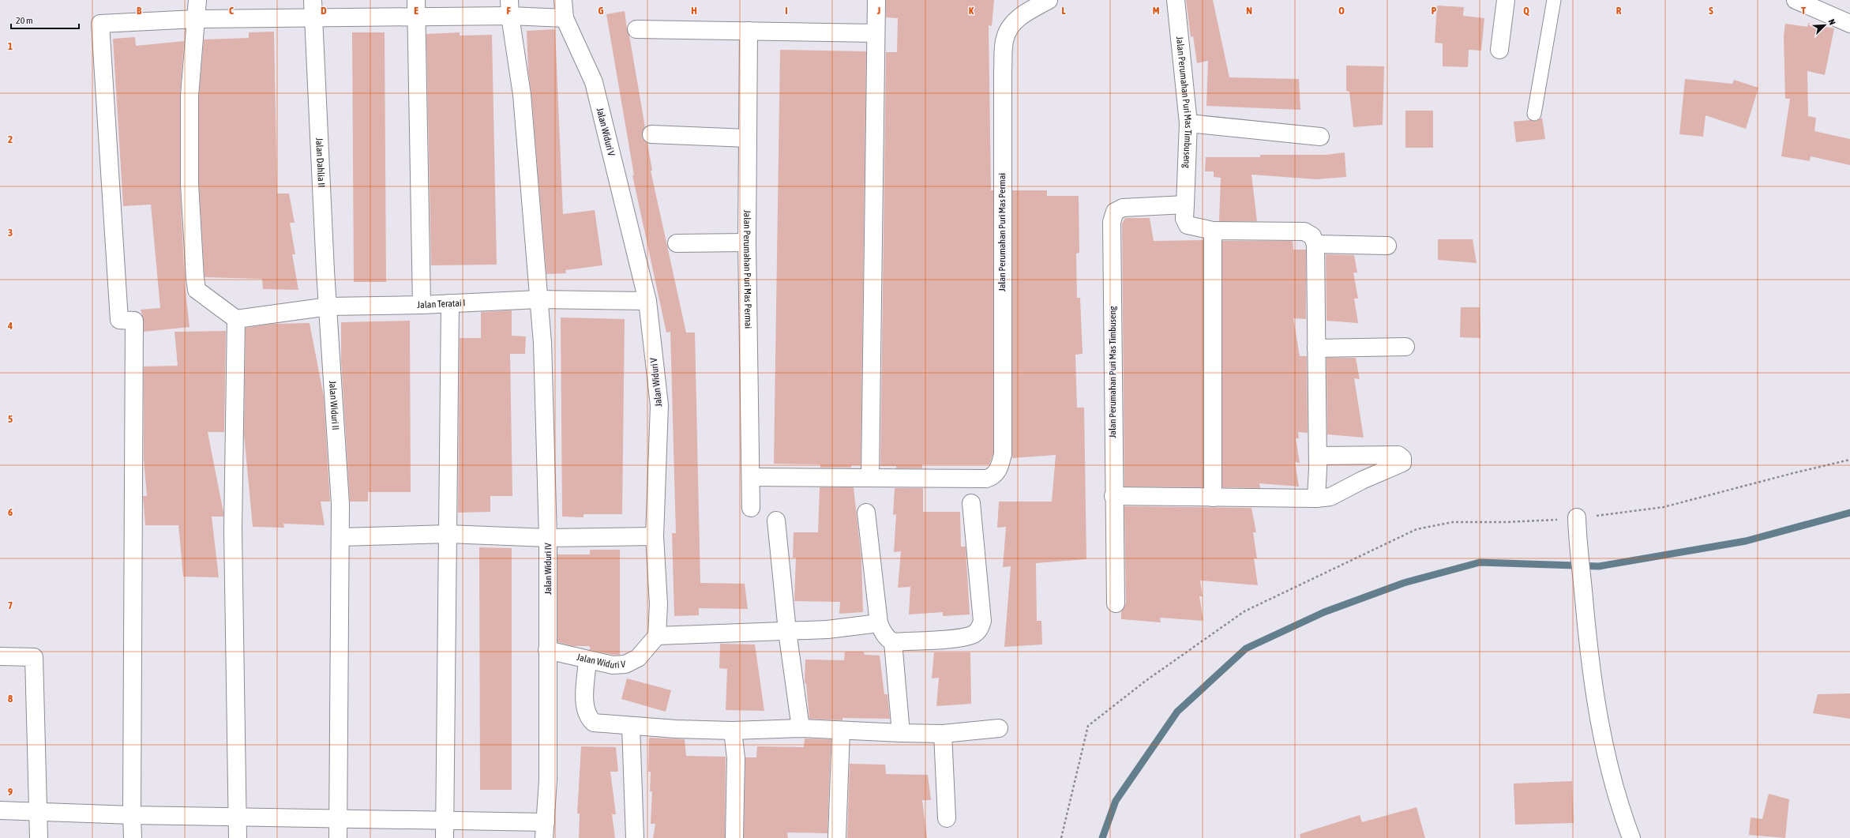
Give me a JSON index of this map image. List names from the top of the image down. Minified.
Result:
{"streets":{"street":["Jalan Perumahan Puri Mas Timbuseng","Jalan Widuri V","Jalan Dahlia II","Jalan Perumahan Puri Mas Permai","Jalan Teratai I","Jalan Widuri II","Jalan Widuri IV"]},"crossings":[["Jalan Widuri V","Jalan Teratai I"],["Jalan Widuri V","Jalan Widuri IV"],["Jalan Dahlia II","Jalan Teratai I"],["Jalan Dahlia II","Jalan Widuri II"],["Jalan Teratai I","Jalan Widuri II"],["Jalan Teratai I","Jalan Widuri IV"]],"scale_bar":"20 m","north":"top right","grid":{"columns":["B","C","D","E","F","G","H","I","J","K","L","M","N","O","P","Q","R","S","T"],"rows":["1","2","3","4","5","6","7","8","9"]}}
